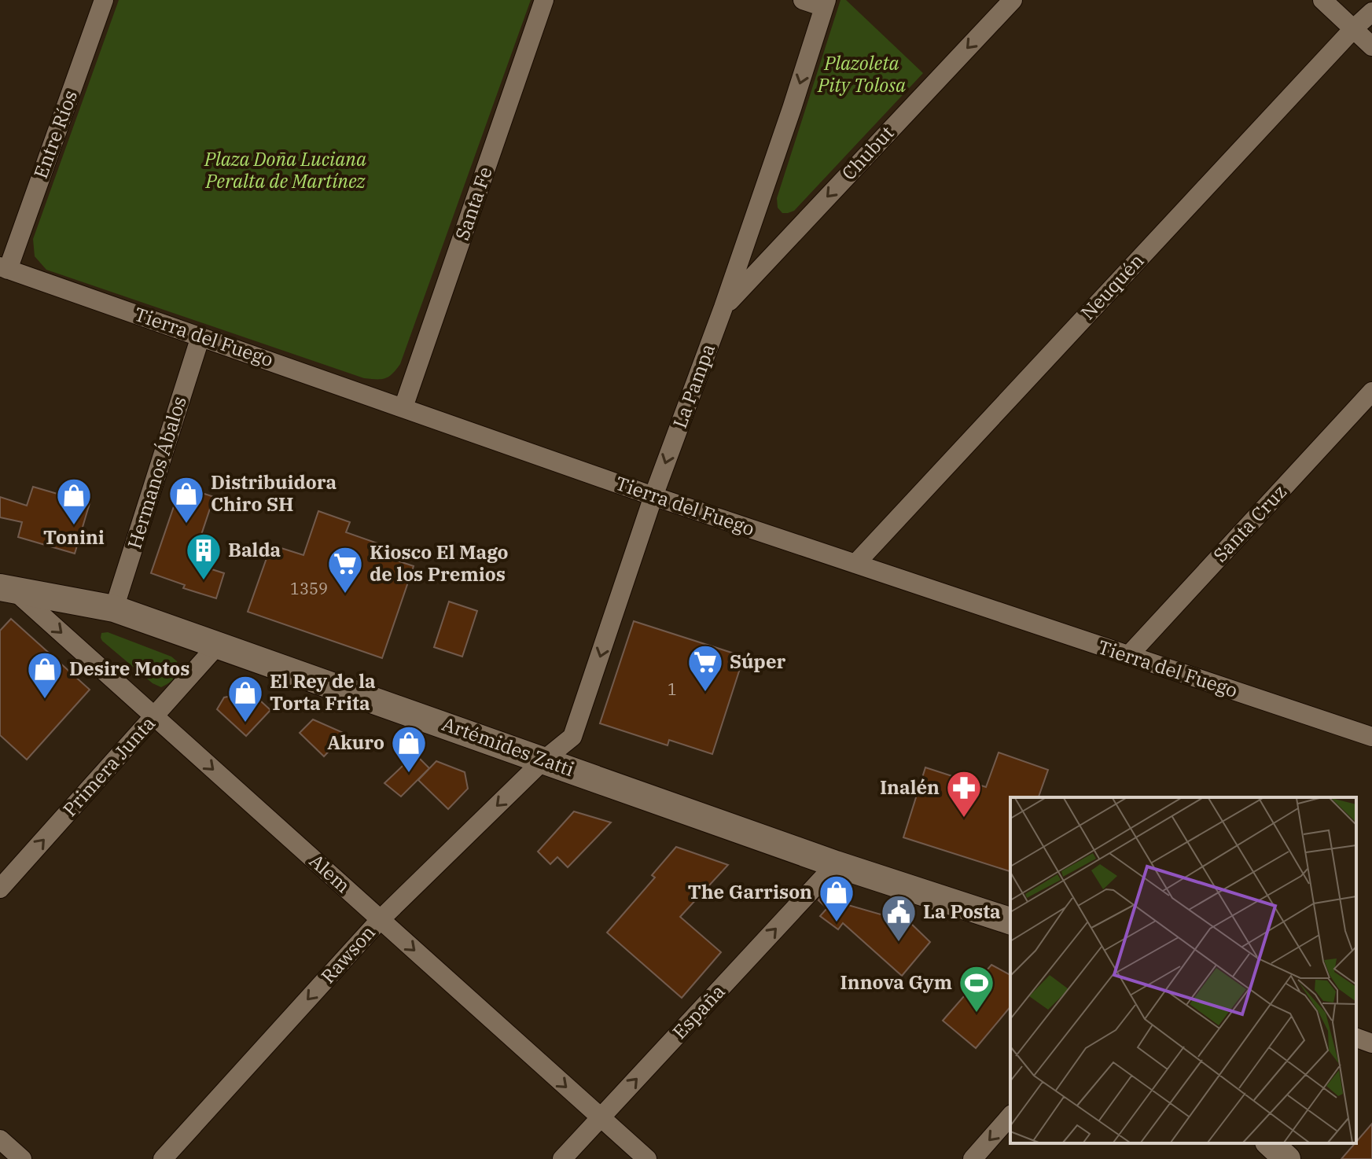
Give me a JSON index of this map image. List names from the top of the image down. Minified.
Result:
{"streets":{"main road":["Artémides Zatti"],"street":["Entre Ríos","Chubut","Santa Fe","Neuquén","Tierra del Fuego","La Pampa","Hermanos Ábalos","Santa Cruz","Primera Junta","Alem","Rawson","España"]},"crossings":[["Entre Ríos","Tierra del Fuego"],["Chubut","La Pampa"],["Santa Fe","Tierra del Fuego"],["Neuquén","Tierra del Fuego"],["Tierra del Fuego","La Pampa"],["Tierra del Fuego","Hermanos Ábalos"],["Tierra del Fuego","Santa Cruz"],["La Pampa","Artémides Zatti"],["La Pampa","Rawson"],["Hermanos Ábalos","Artémides Zatti"],["Artémides Zatti","Primera Junta"],["Artémides Zatti","Alem"],["Artémides Zatti","Rawson"],["Artémides Zatti","España"],["Primera Junta","Alem"],["Alem","Rawson"],["Alem","España"]],"one_way":["Chubut","La Pampa","Primera Junta","Alem","Rawson","España"],"parks":["Plazoleta Pity Tolosa","Plaza Doña Luciana Peralta de Martínez"],"places":{"shop":["Distribuidora Chiro SH","Tonini","Desire Motos","El Rey de la Torta Frita","Akuro","The Garrison"],"building":["Balda"],"supermarket":["Kiosco El Mago de los Premios","Súper"],"pharmacy":["Inalén"],"public building":["La Posta"],"sports":["Innova Gym"]},"house_numbers":["1359","1"]}
